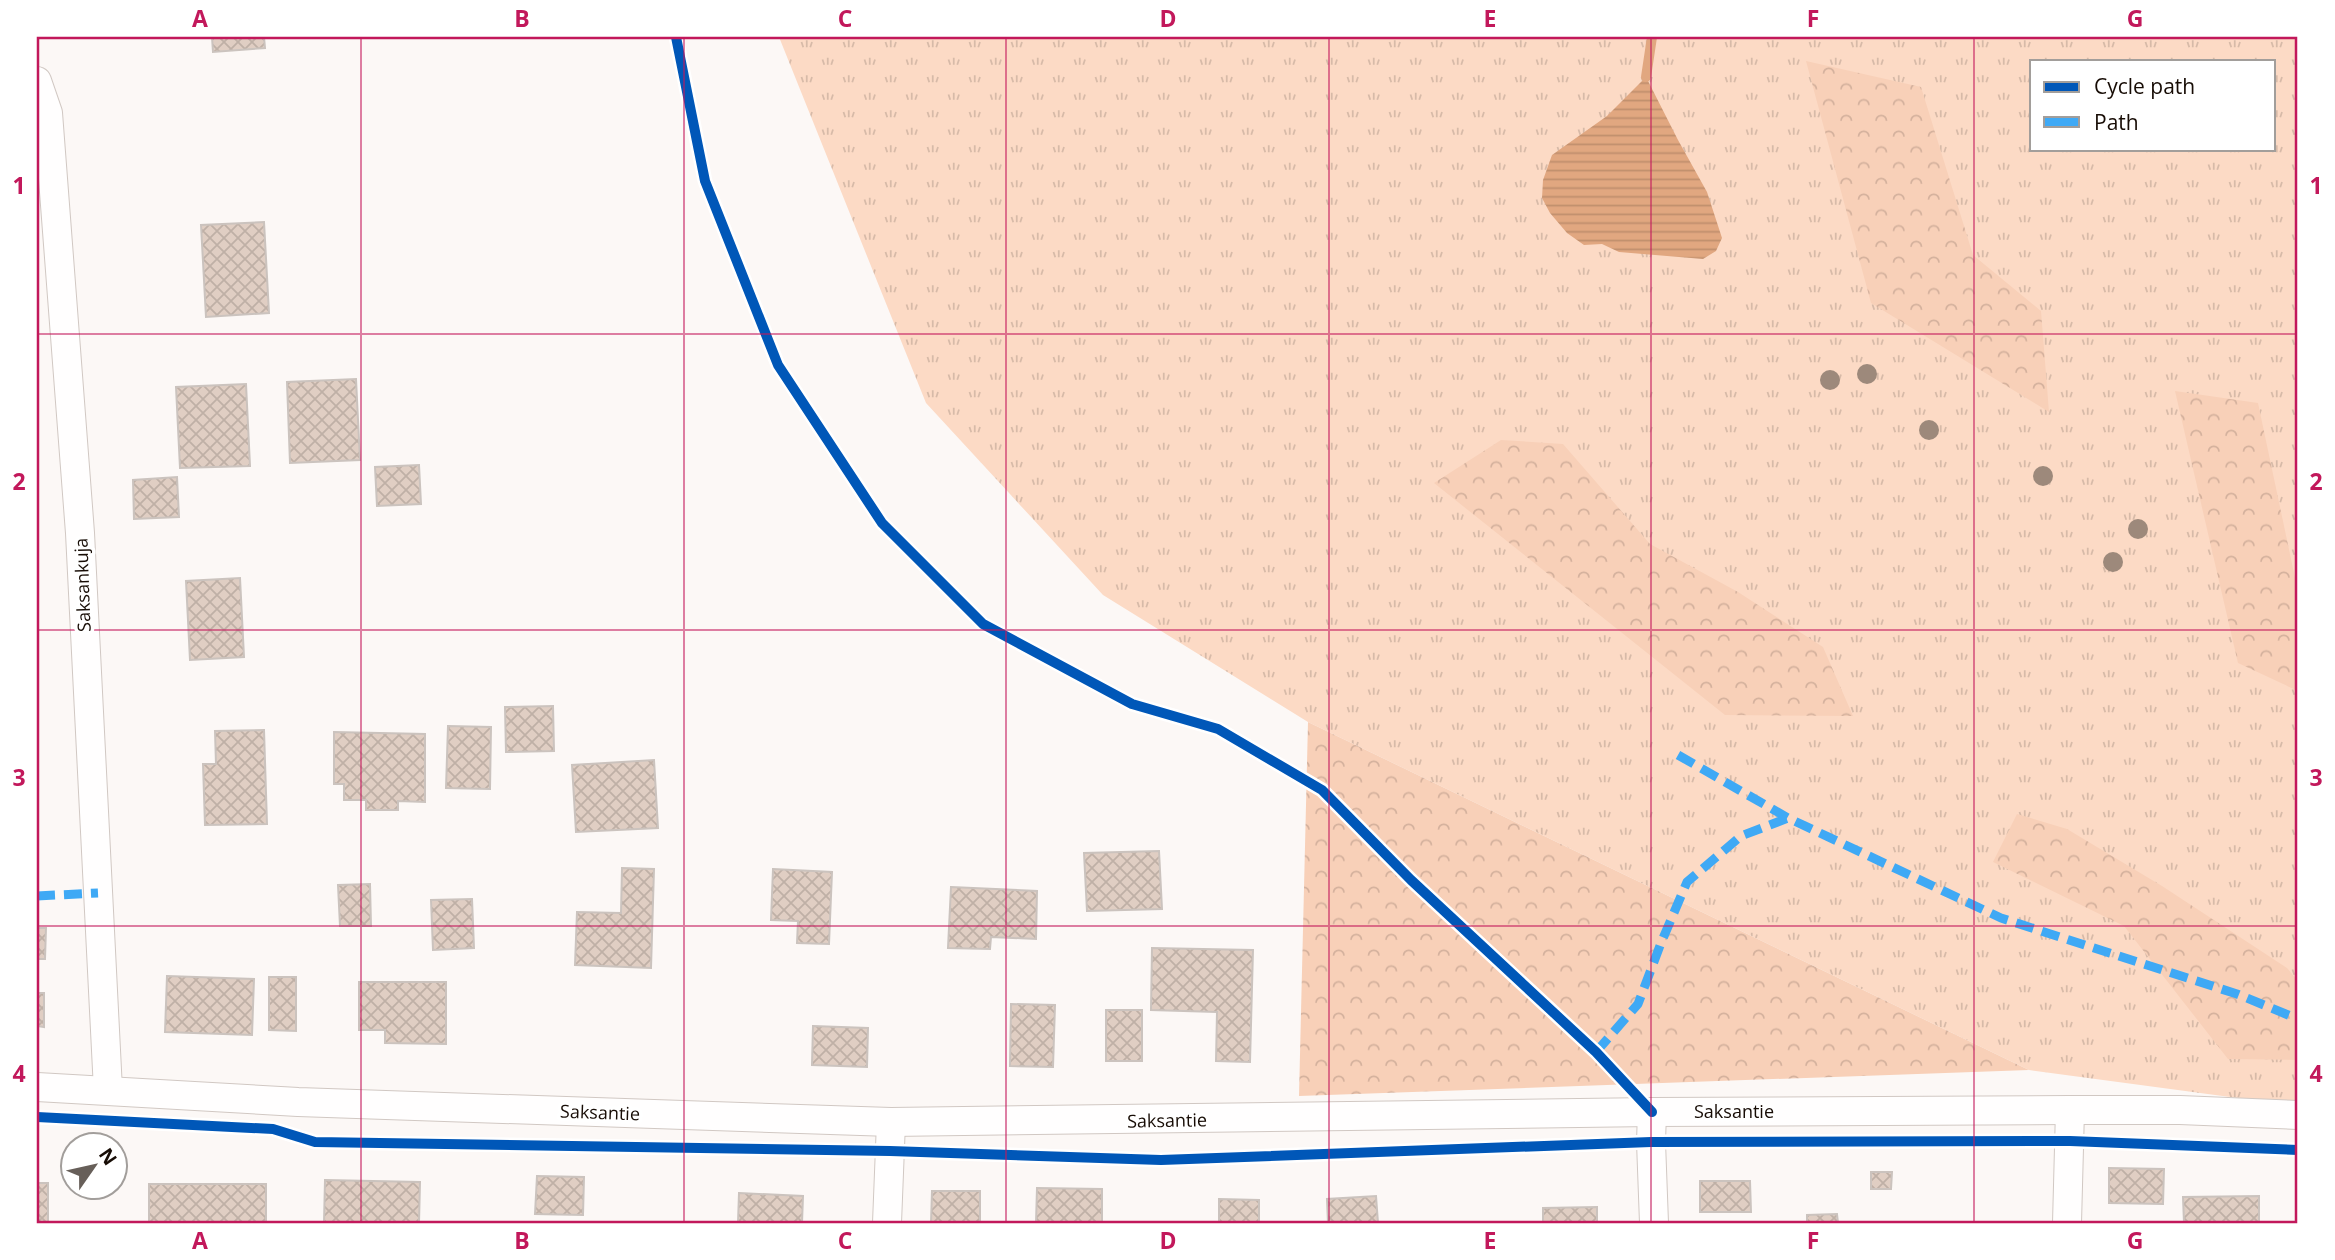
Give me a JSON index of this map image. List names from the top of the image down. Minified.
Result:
{"streets":{"street":["Saksankuja","Saksantie"]},"crossings":[["Saksankuja","Saksantie"]],"legend":["Cycle path","Path"],"north":"top right","grid":{"columns":["A","B","C","D","E","F","G"],"rows":["1","2","3","4"]}}
